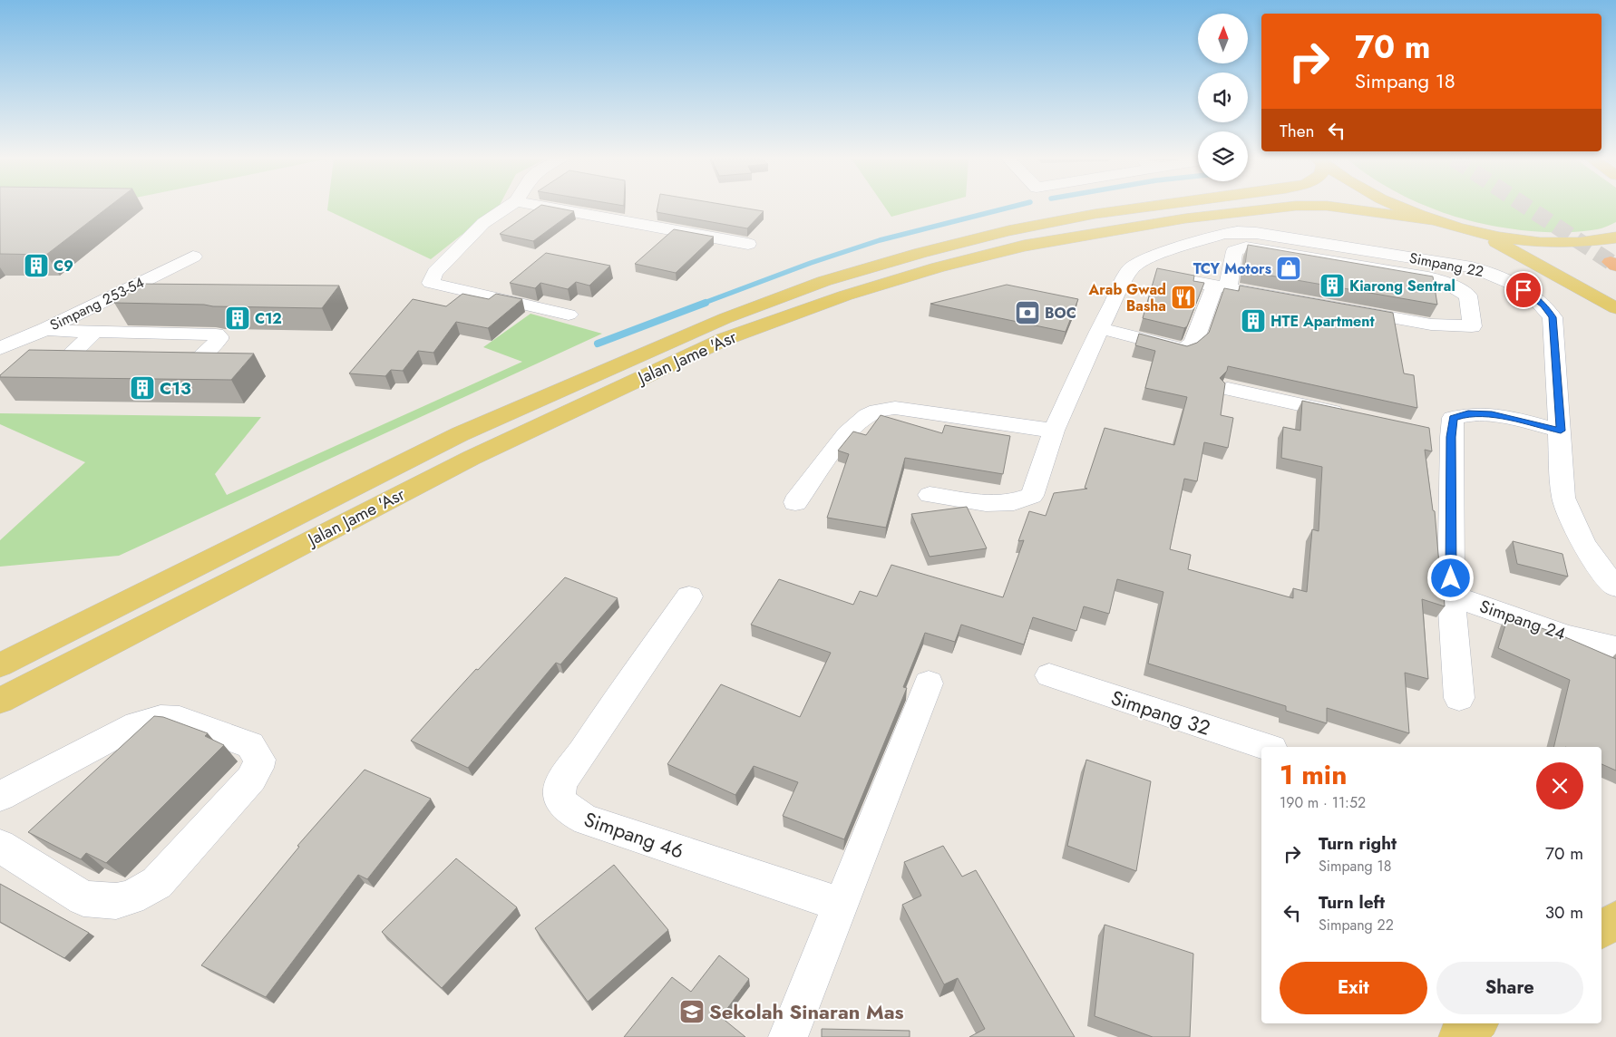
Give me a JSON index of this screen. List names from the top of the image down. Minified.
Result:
{"streets":{"main road":["Jalan Jame 'Asr"],"street":["Simpang 22","Simpang 253-54","Simpang 24","Simpang 32","Simpang 46"]},"places":{"building":["C9","Kiarong Sentral","C12","HTE Apartment","C13"],"shop":["TCY Motors"],"restaurant":["Arab Gwad Basha"],"bank":["BOC"],"school or university":["Sekolah Sinaran Mas"]},"north":"top","page":{"turn":["70 m","Simpang 18"],"then":"Then","heading":["1 min","190 m · 11:52"],"list":[{"name":"Turn right","note":"Simpang 18","value":"70 m"},{"name":"Turn left","note":"Simpang 22","value":"30 m"}],"buttons":["Exit","Share"]}}
